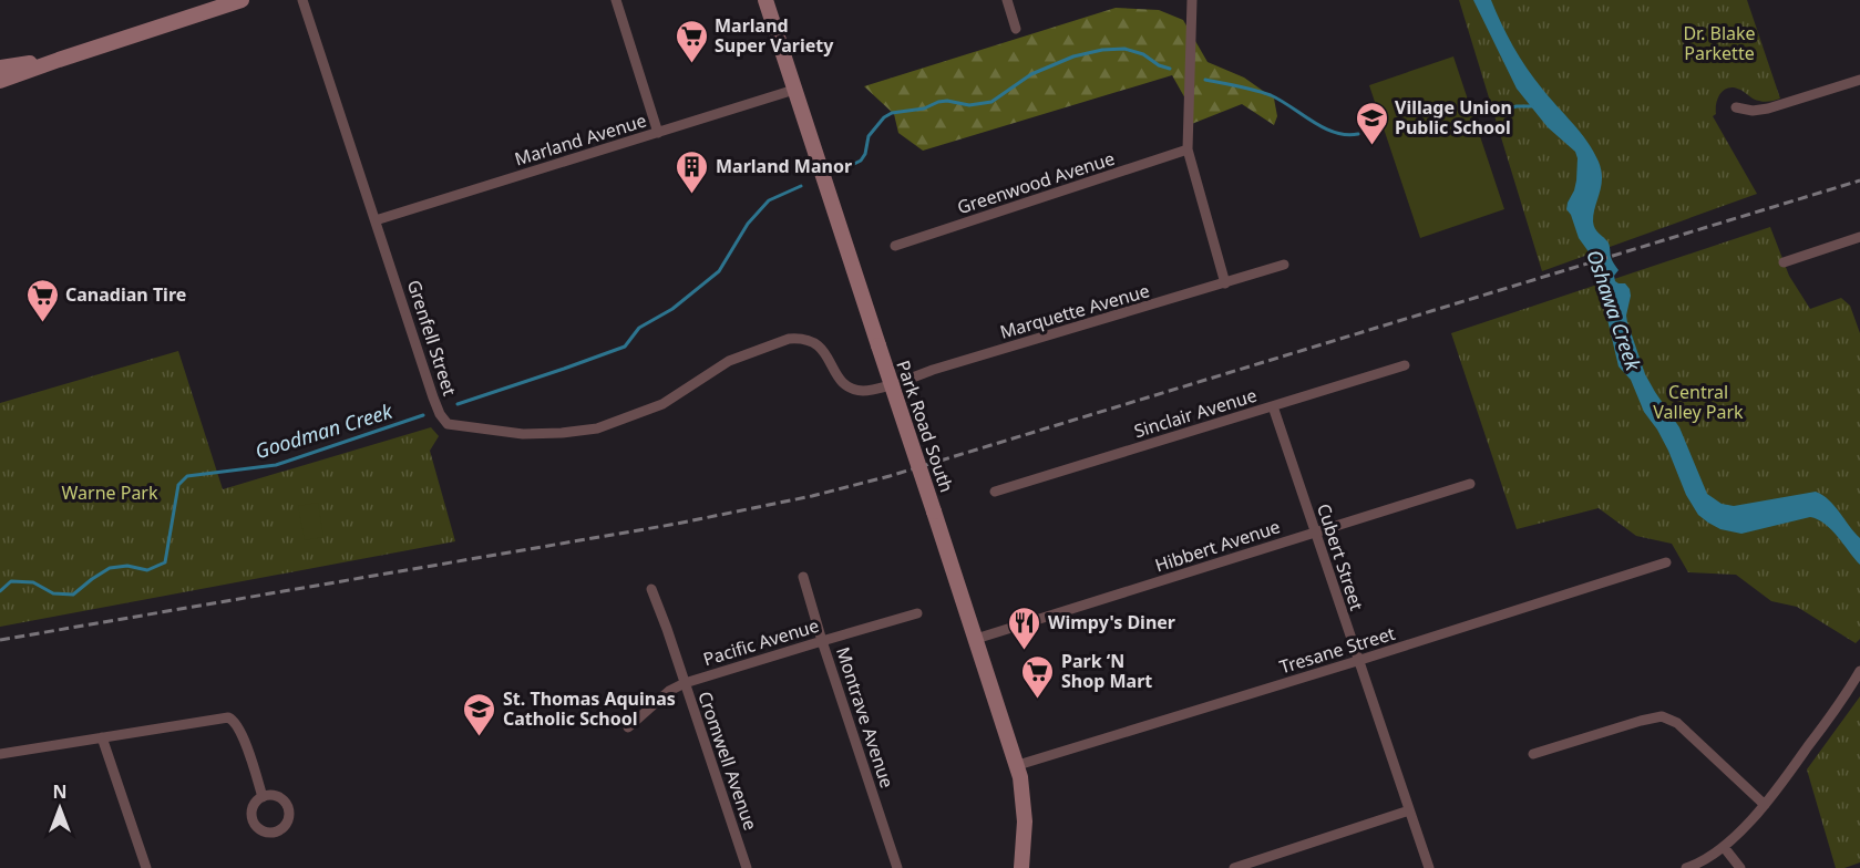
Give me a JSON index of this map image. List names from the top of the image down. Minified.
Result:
{"streets":{"main road":["Park Road South"],"street":["Marland Avenue","Greenwood Avenue","Marquette Avenue","Grenfell Street","Sinclair Avenue","Hibbert Avenue","Cubert Street","Pacific Avenue","Tresane Street","Montrave Avenue","Cromwell Avenue"]},"crossings":[["Marland Avenue","Grenfell Street"],["Marland Avenue","Park Road South"],["Marquette Avenue","Grenfell Street"],["Sinclair Avenue","Cubert Street"],["Park Road South","Hibbert Avenue"],["Park Road South","Tresane Street"],["Hibbert Avenue","Cubert Street"],["Cubert Street","Tresane Street"],["Pacific Avenue","Montrave Avenue"],["Pacific Avenue","Cromwell Avenue"]],"water":["Oshawa Creek","Goodman Creek"],"parks":["Dr. Blake Parkette","Central Valley Park","Warne Park"],"places":{"supermarket":["Marland Super Variety","Canadian Tire","Park ‘N Shop Mart"],"school or university":["Village Union Public School","St. Thomas Aquinas Catholic School"],"building":["Marland Manor"],"restaurant":["Wimpy's Diner"]},"north":"top"}
